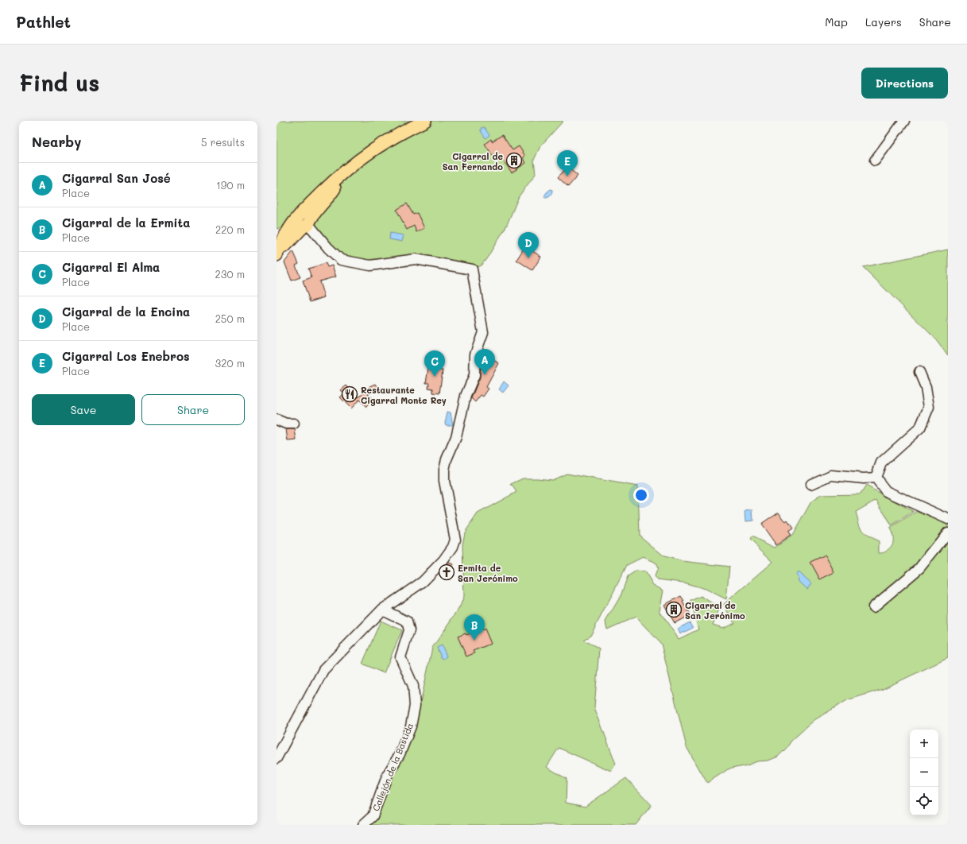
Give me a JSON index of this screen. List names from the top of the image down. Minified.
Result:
{"streets":{"street":["Callejón de la Bastida"]},"places":{"building":["Cigarral de San Fernando","Cigarral de San Jerónimo"],"restaurant":["Restaurante Cigarral Monte Rey"],"church":["Ermita de San Jerónimo"]},"page":{"header":"Pathlet","nav":["Map","Layers","Share"],"buttons":["Directions",["Save","Share"]],"title":"Find us","heading":["Nearby","5 results"],"pins":["E","D","A","C","B"],"list":[{"mark":"A","name":"Cigarral San José","note":"Place","value":"190 m"},{"mark":"B","name":"Cigarral de la Ermita","note":"Place","value":"220 m"},{"mark":"C","name":"Cigarral El Alma","note":"Place","value":"230 m"},{"mark":"D","name":"Cigarral de la Encina","note":"Place","value":"250 m"},{"mark":"E","name":"Cigarral Los Enebros","note":"Place","value":"320 m"}],"map_buttons":["+","−"]}}
